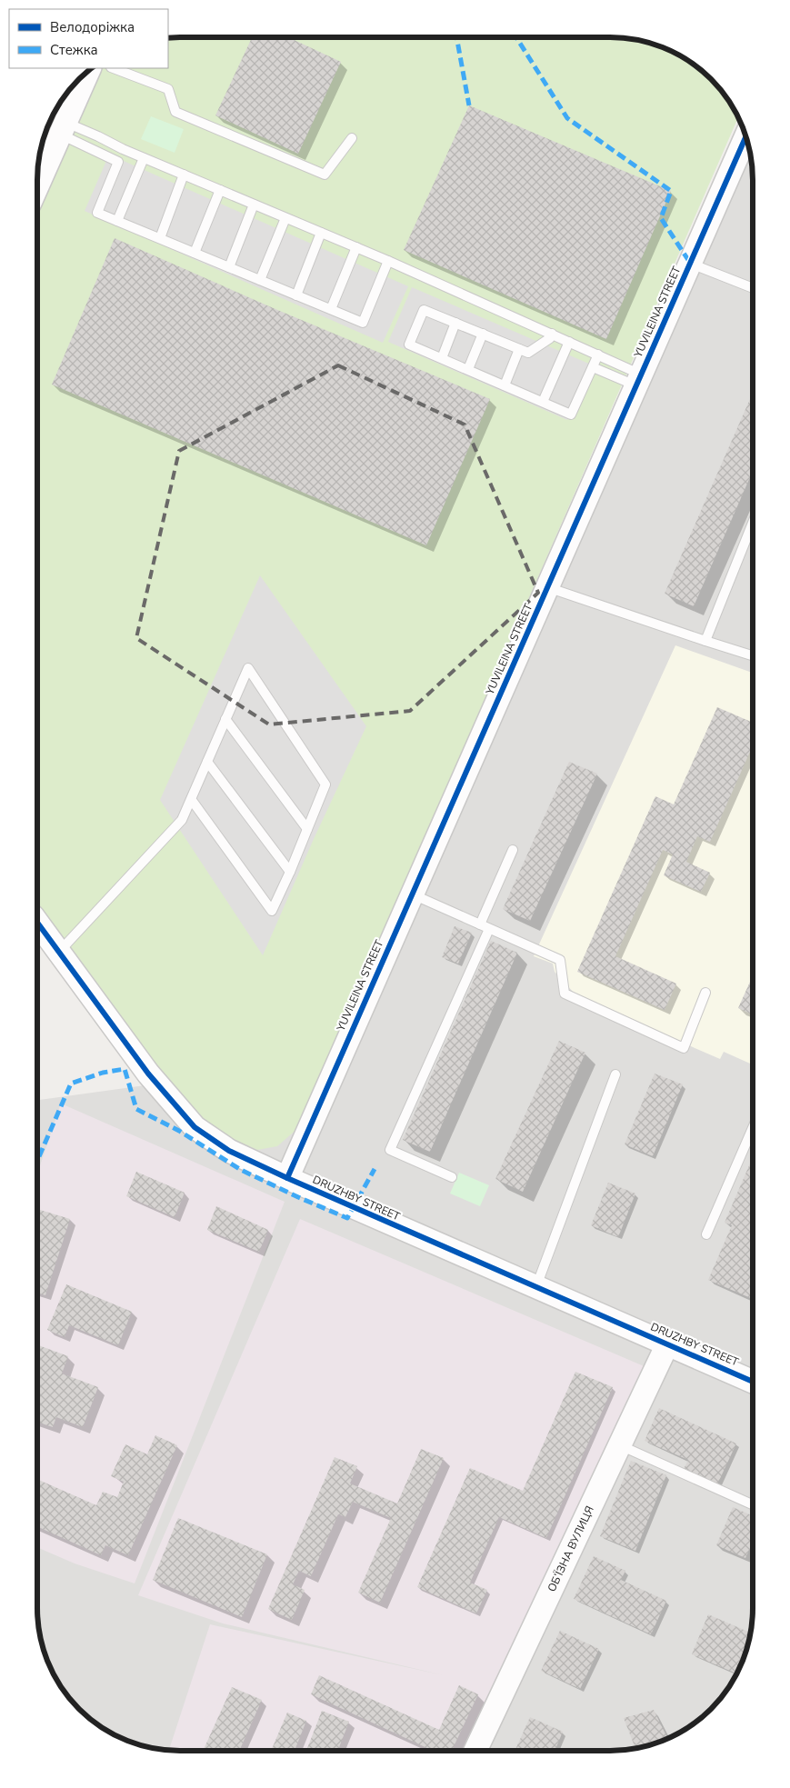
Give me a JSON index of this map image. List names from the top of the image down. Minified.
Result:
{"streets":{"street":["YUVILEINA STREET","DRUZHBY STREET","ОБ’ЇЗНА ВУЛИЦЯ"]},"crossings":[["YUVILEINA STREET","DRUZHBY STREET"],["DRUZHBY STREET","ОБ’ЇЗНА ВУЛИЦЯ"]],"legend":["Велодоріжка","Стежка"]}
